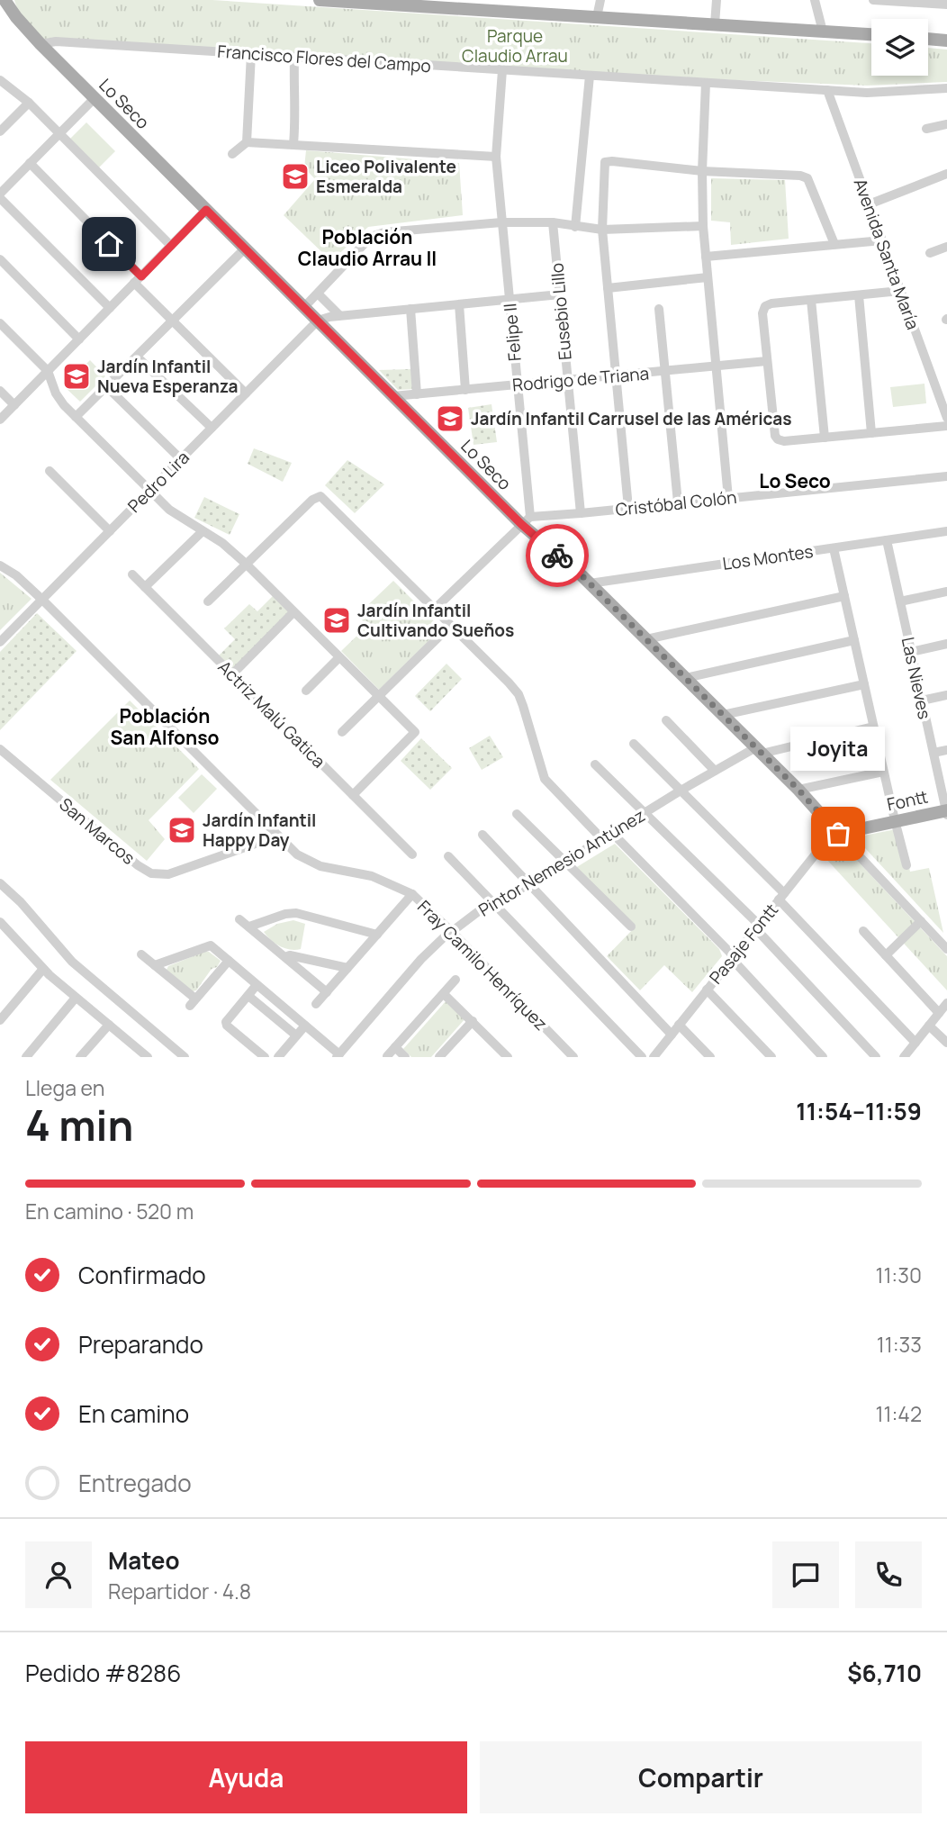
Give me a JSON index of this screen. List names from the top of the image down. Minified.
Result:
{"streets":{"main road":["Lo Seco","Fontt"],"street":["Francisco Flores del Campo","Avenida Santa María","Eusebio Lillo","Felipe II","Rodrigo de Triana","Pedro Lira","Cristóbal Colón","Los Montes","Las Nieves","Actriz Malú Gatica","San Marcos","Pintor Nemesio Antúnez","Pasaje Fontt","Fray Camilo Henríquez"]},"crossings":[["Francisco Flores del Campo","Lo Seco"],["Francisco Flores del Campo","Avenida Santa María"],["Francisco Flores del Campo","Felipe II"],["Lo Seco","Felipe II"],["Lo Seco","Rodrigo de Triana"],["Lo Seco","Pedro Lira"],["Lo Seco","Cristóbal Colón"],["Lo Seco","Los Montes"],["Lo Seco","Fontt"],["Lo Seco","Pintor Nemesio Antúnez"],["Lo Seco","Pasaje Fontt"],["Eusebio Lillo","Rodrigo de Triana"],["Eusebio Lillo","Cristóbal Colón"],["Felipe II","Rodrigo de Triana"],["Felipe II","Cristóbal Colón"],["Pedro Lira","Fray Camilo Henríquez"],["Los Montes","Las Nieves"],["Las Nieves","Fontt"],["Fontt","Pasaje Fontt"],["San Marcos","Fray Camilo Henríquez"],["Pintor Nemesio Antúnez","Fray Camilo Henríquez"]],"districts":["Población Claudio Arrau II","Lo Seco","Población San Alfonso"],"parks":["Parque Claudio Arrau"],"places":{"school or university":["Liceo Polivalente Esmeralda","Jardín Infantil Nueva Esperanza","Jardín Infantil Carrusel de las Américas","Jardín Infantil Cultivando Sueños","Jardín Infantil Happy Day"],"other":["Joyita"]},"page":{"bubble":"Joyita","heading":["4 min","Llega en","11:54–11:59"],"panel":["Mateo","Repartidor · 4.8","Pedido #8286","$6,710"],"bar":"En camino · 520 m","list":[["Confirmado","11:30"],["Preparando","11:33"],["En camino","11:42"],"Entregado"],"buttons":["Ayuda","Compartir"]}}
